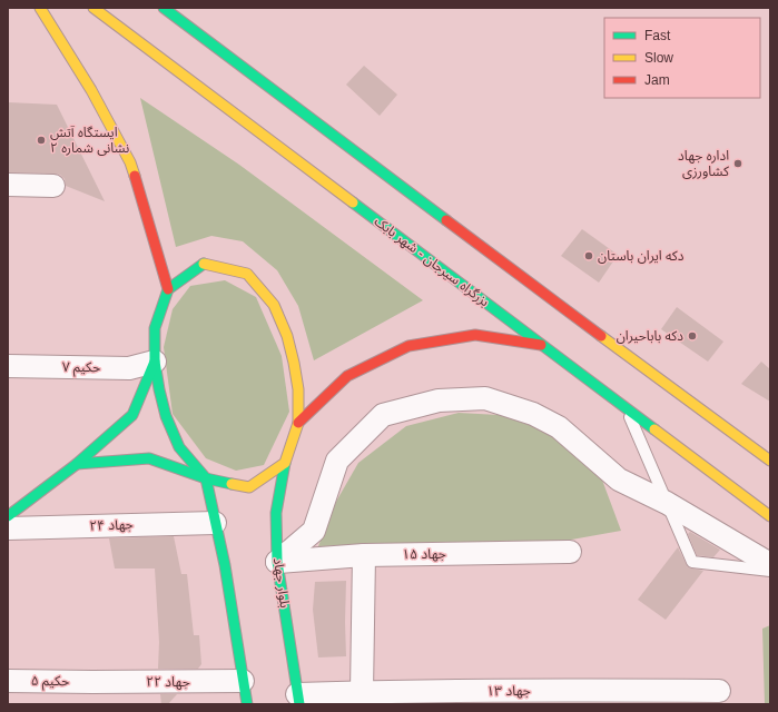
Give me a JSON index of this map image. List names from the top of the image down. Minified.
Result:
{"streets":{"main road":["بزرگراه سیرجان - شهر بابک","بلوار جهاد"],"street":["حکیم ۷","جهاد ۲۴","جهاد ۱۵","حکیم ۵","جهاد ۲۲","جهاد ۱۳"]},"crossings":[["جهاد ۱۵","بلوار جهاد"],["بلوار جهاد","جهاد ۱۳"],["حکیم ۵","جهاد ۲۲"]],"places":["ایستگاه آتش نشانی شماره ۲","اداره جهاد کشاورزی","دکه ایران باستان","دکه باباحیران"],"legend":["Fast","Slow","Jam"]}
